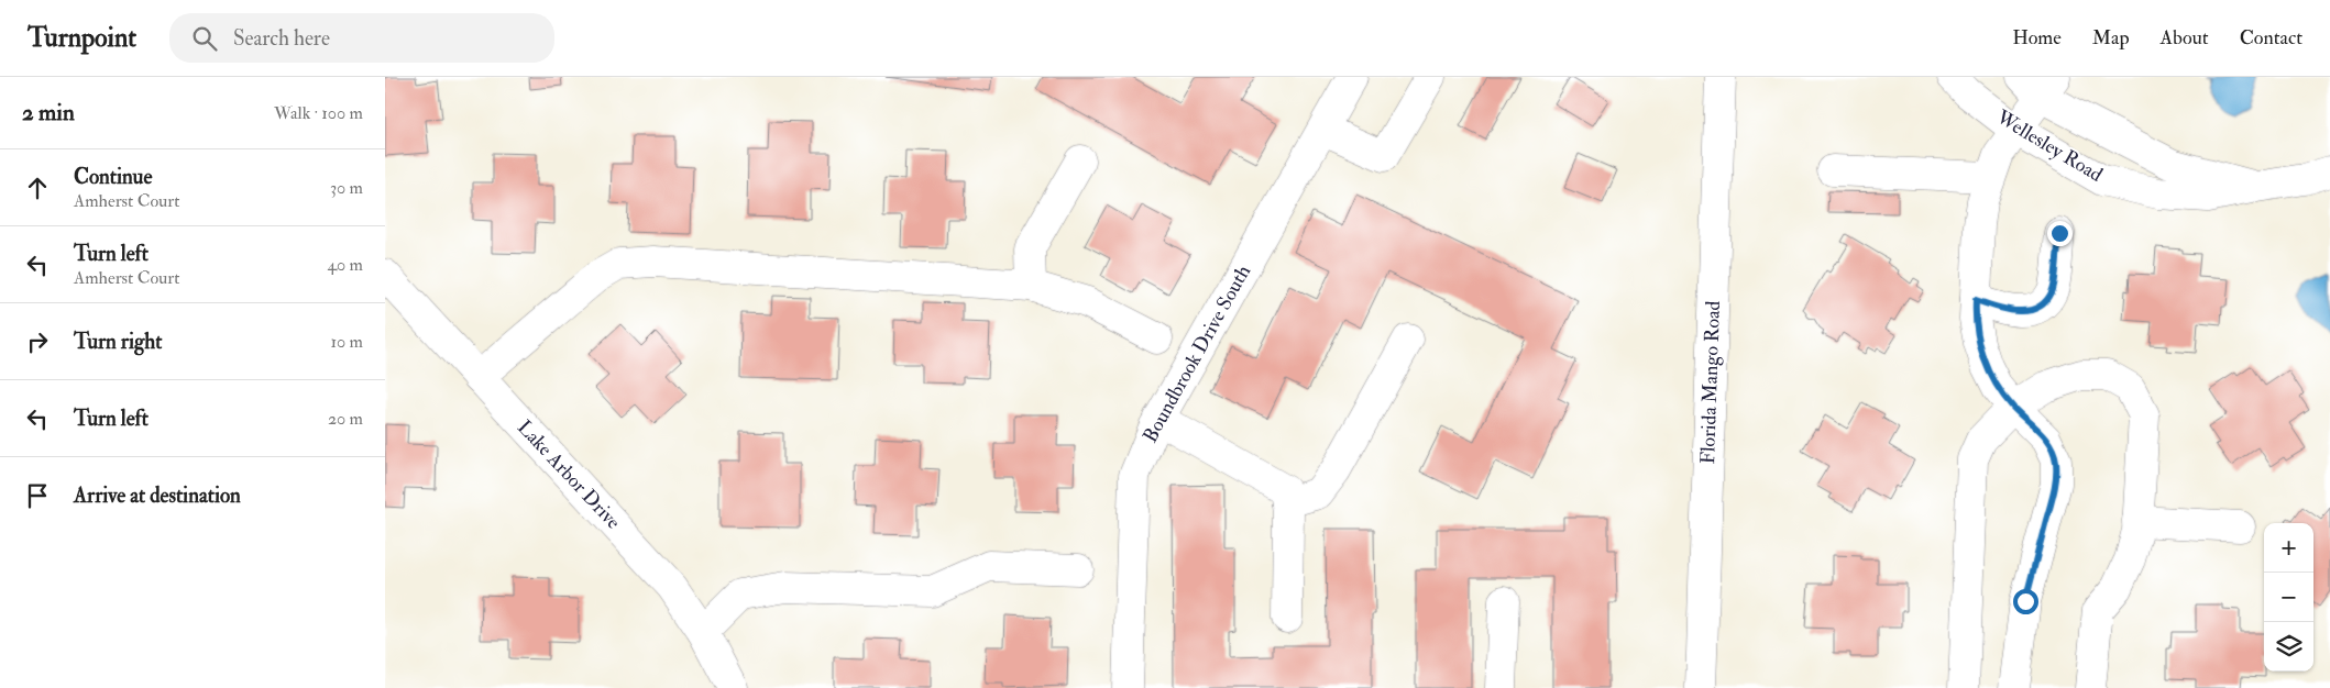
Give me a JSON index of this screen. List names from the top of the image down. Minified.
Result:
{"streets":{"street":["Wellesley Road","Boundbrook Drive South","Florida Mango Road","Lake Arbor Drive"]},"page":{"header":"Turnpoint","search":"Search here","nav":["Home","Map","About","Contact"],"heading":["2 min","Walk · 100 m"],"list":[["Continue","Amherst Court","30 m"],["Turn left","Amherst Court","40 m"],["Turn right","10 m"],["Turn left","20 m"],"Arrive at destination"],"map_buttons":["+","−"]}}
